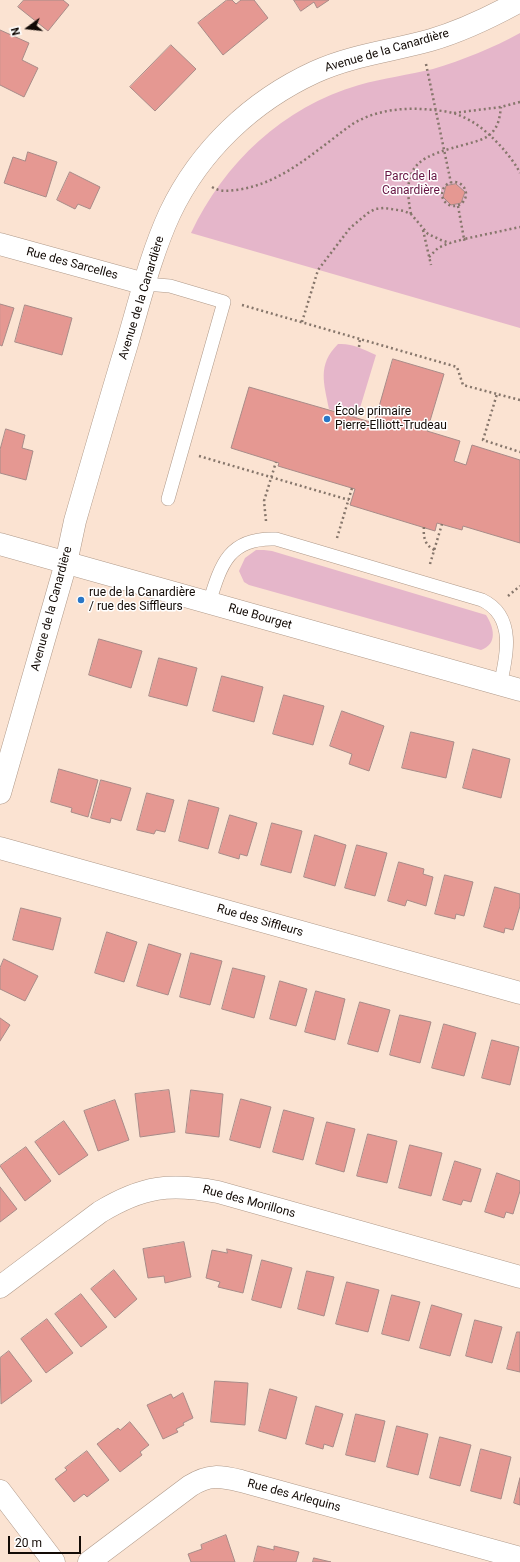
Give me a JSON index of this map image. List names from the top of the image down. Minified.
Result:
{"streets":{"street":["Avenue de la Canardière","Rue des Sarcelles","Rue Bourget","Rue des Siffleurs","Rue des Morillons","Rue des Arlequins"]},"crossings":[["Avenue de la Canardière","Rue des Sarcelles"],["Avenue de la Canardière","Rue Bourget"]],"parks":["Parc de la Canardière"],"places":["École primaire Pierre-Elliott-Trudeau","rue de la Canardière / rue des Siffleurs"],"scale_bar":"20 m","north":"left"}
